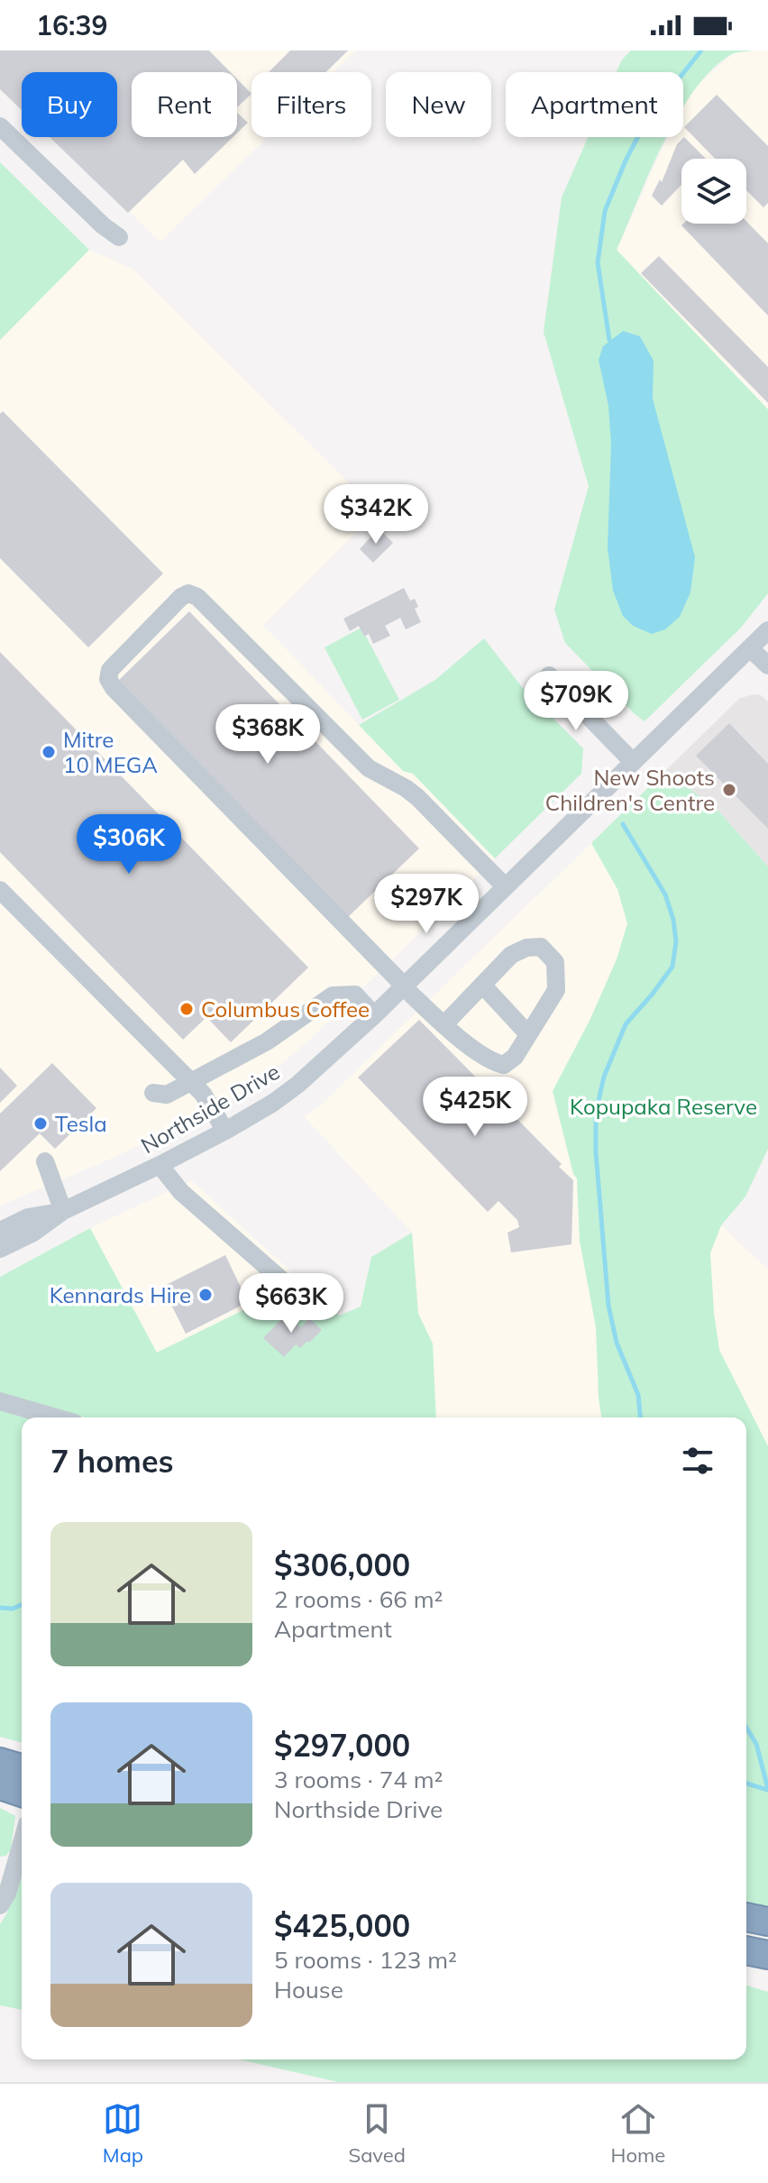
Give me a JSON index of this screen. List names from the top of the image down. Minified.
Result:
{"streets":{"street":["Northside Drive"]},"parks":["Kopupaka Reserve"],"places":["Mitre 10 MEGA","New Shoots Children's Centre","Columbus Coffee","Tesla","Kennards Hire"],"page":{"status":"16:39","chip":["Buy","Rent","Filters","New","Apartment"],"price":["$342K","$709K","$368K","$306K","$297K","$425K","$663K"],"heading":"7 homes","list":[{"name":"$306,000","note":"2 rooms · 66 m² · Apartment"},{"name":"$297,000","note":"3 rooms · 74 m² · Northside Drive"},{"name":"$425,000","note":"5 rooms · 123 m² · House"}],"tabs":["Map","Saved","Home"]}}
